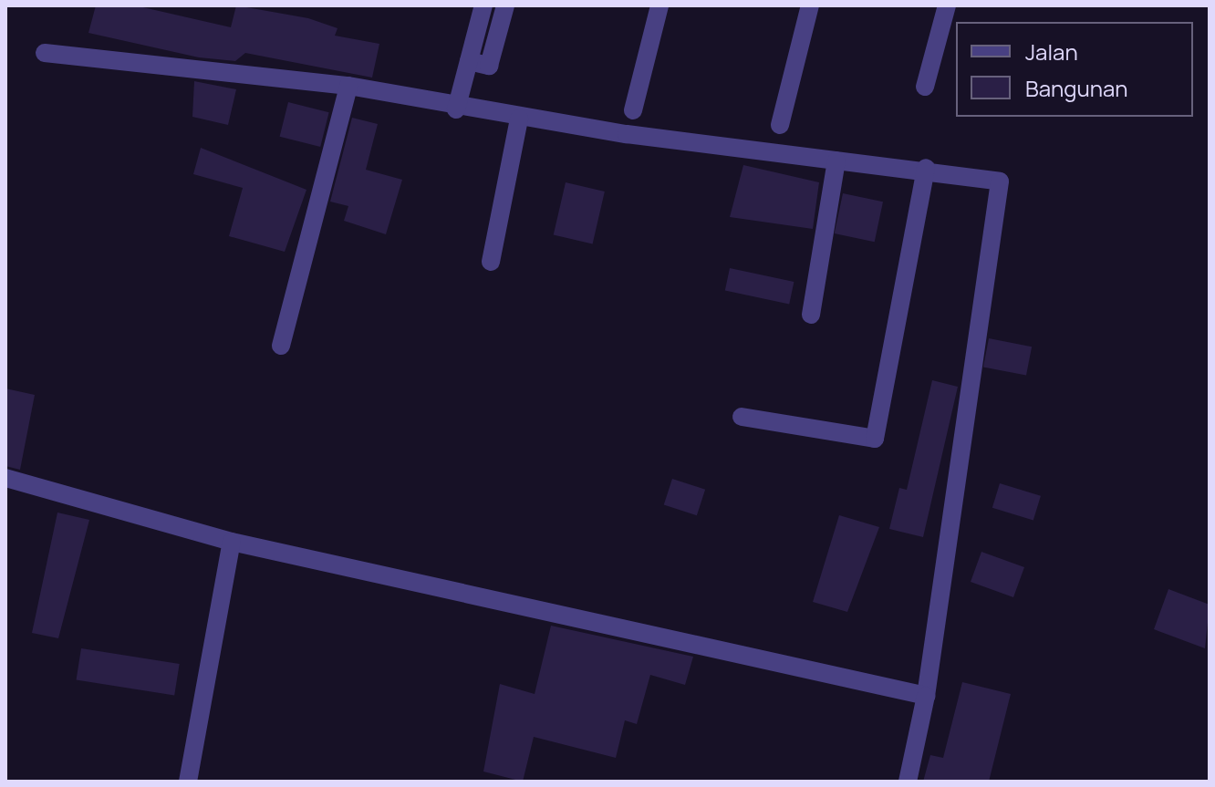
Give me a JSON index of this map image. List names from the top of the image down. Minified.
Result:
{"legend":["Jalan","Bangunan"]}
